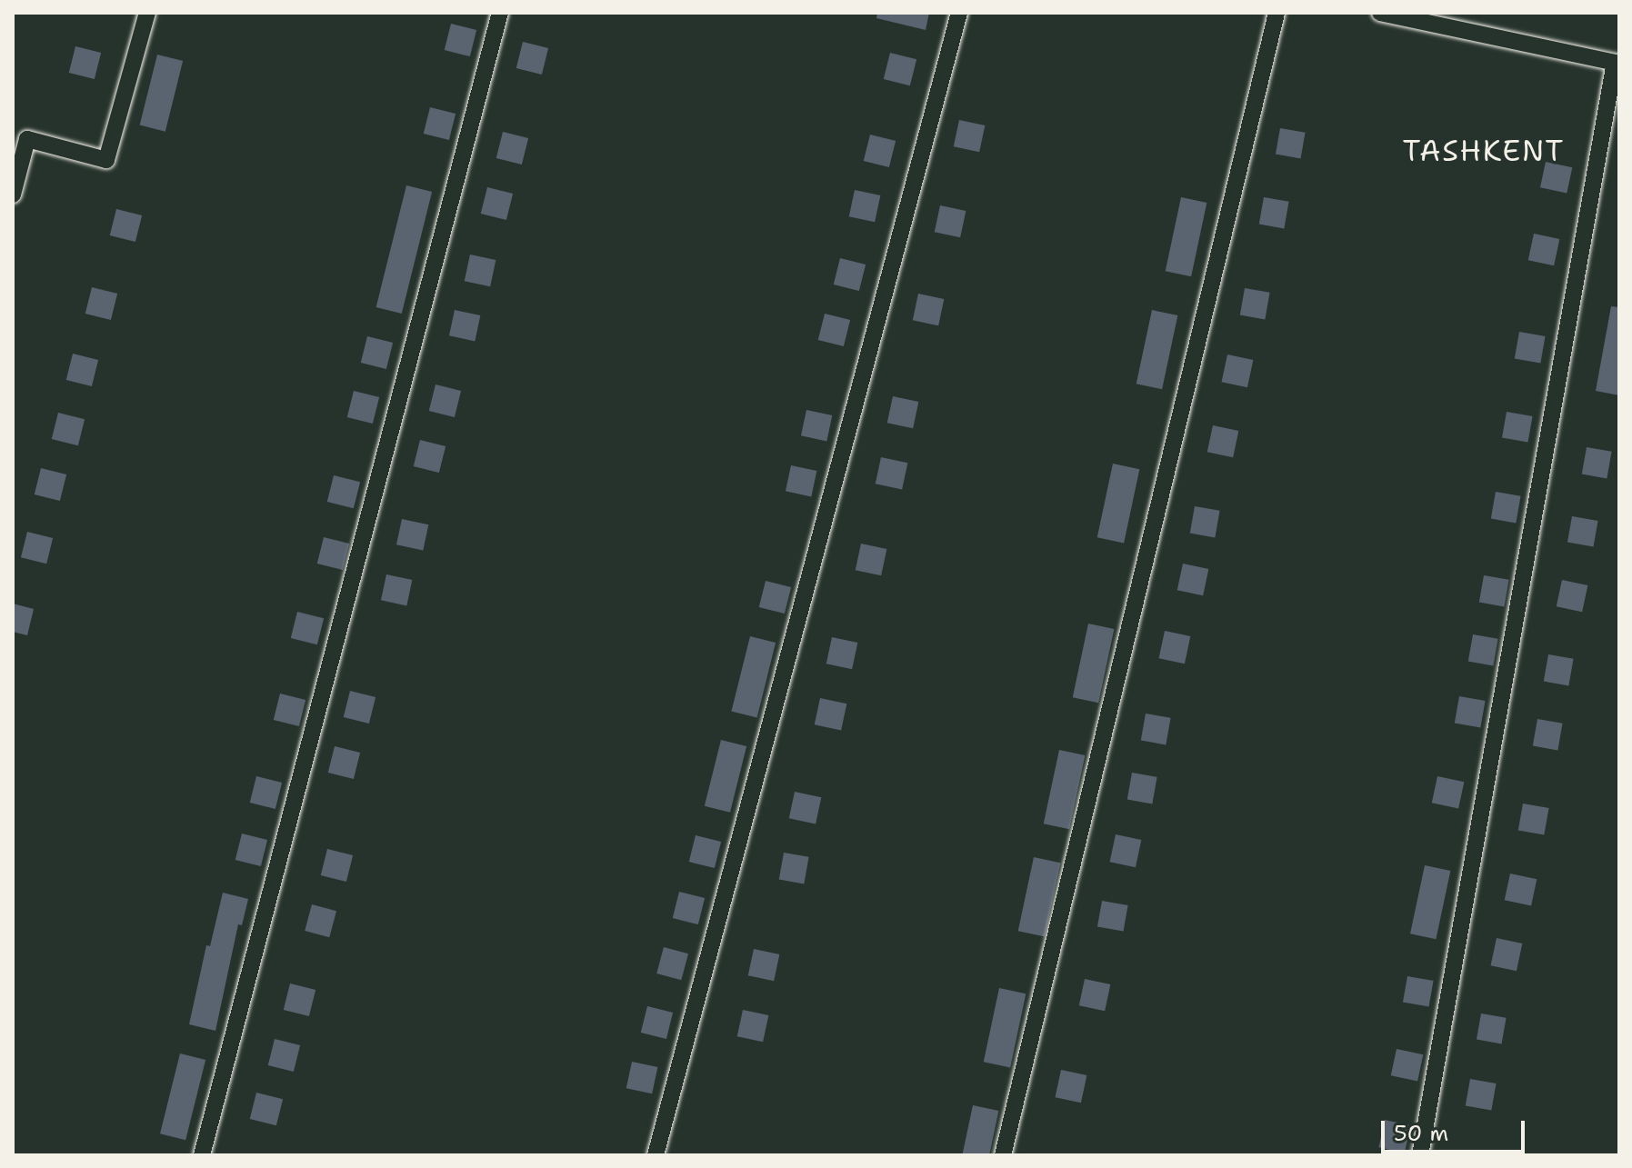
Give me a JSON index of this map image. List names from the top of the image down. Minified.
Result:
{"districts":["TASHKENT"],"scale_bar":"50 m"}
